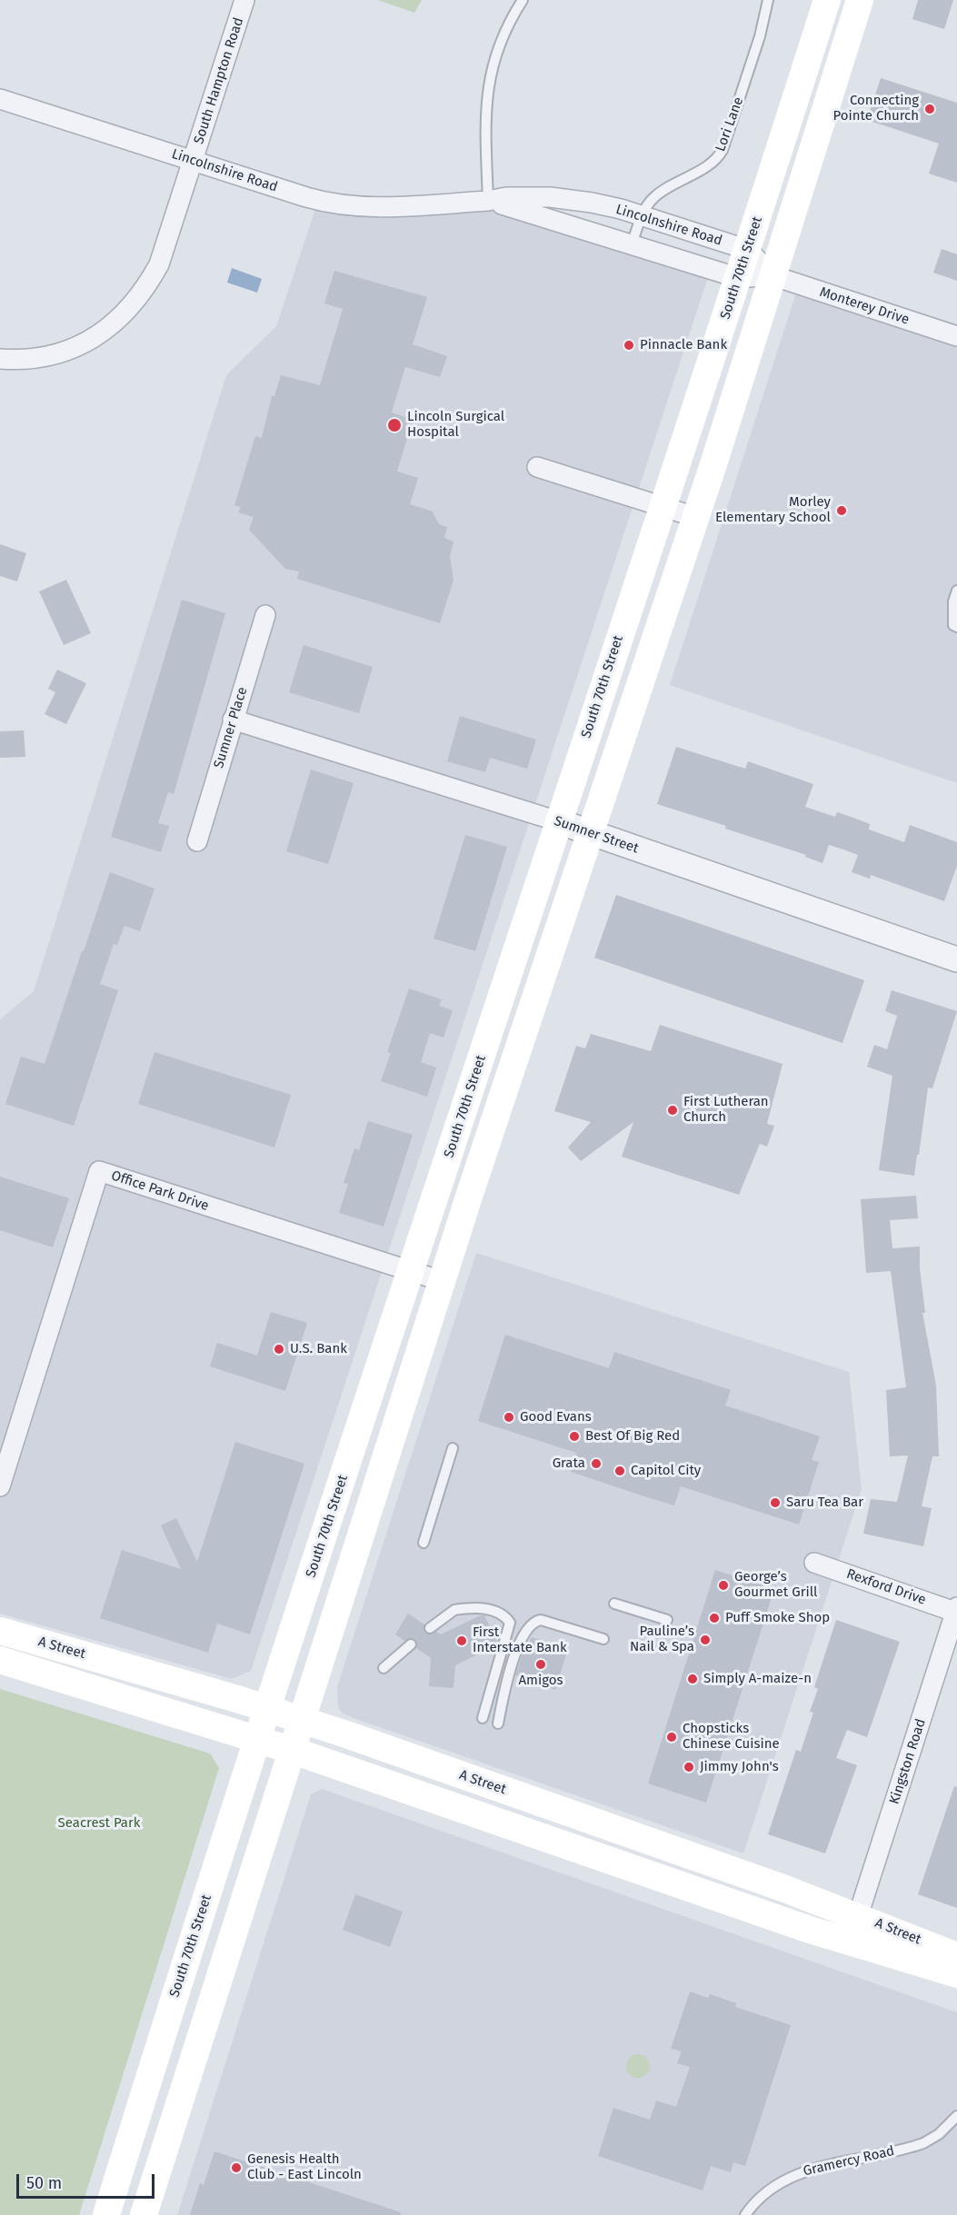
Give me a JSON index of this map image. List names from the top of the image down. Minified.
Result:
{"streets":{"main road":["South 70th Street","A Street"],"street":["South Hampton Road","Lincolnshire Road","Monterey Drive","Sumner Place","Sumner Street","Office Park Drive","Rexford Drive","Kingston Road"],"lane":["Lori Lane","Gramercy Road"]},"crossings":[["South Hampton Road","Lincolnshire Road"],["Lori Lane","Lincolnshire Road"],["Lincolnshire Road","South 70th Street"],["Lincolnshire Road","Monterey Drive"],["South 70th Street","Sumner Street"],["South 70th Street","Office Park Drive"],["South 70th Street","A Street"],["Sumner Place","Sumner Street"],["Rexford Drive","Kingston Road"],["A Street","Kingston Road"]],"parks":["Seacrest Park"],"places":["Connecting Pointe Church","Pinnacle Bank","Lincoln Surgical Hospital","Morley Elementary School","First Lutheran Church","U.S. Bank","Good Evans","Best Of Big Red","Grata","Capitol City","Saru Tea Bar","George’s Gourmet Grill","Puff Smoke Shop","Pauline’s Nail & Spa","First Interstate Bank","Amigos","Simply A-maize-n","Chopsticks Chinese Cuisine","Jimmy John's","Genesis Health Club - East Lincoln"],"scale_bar":"50 m"}
